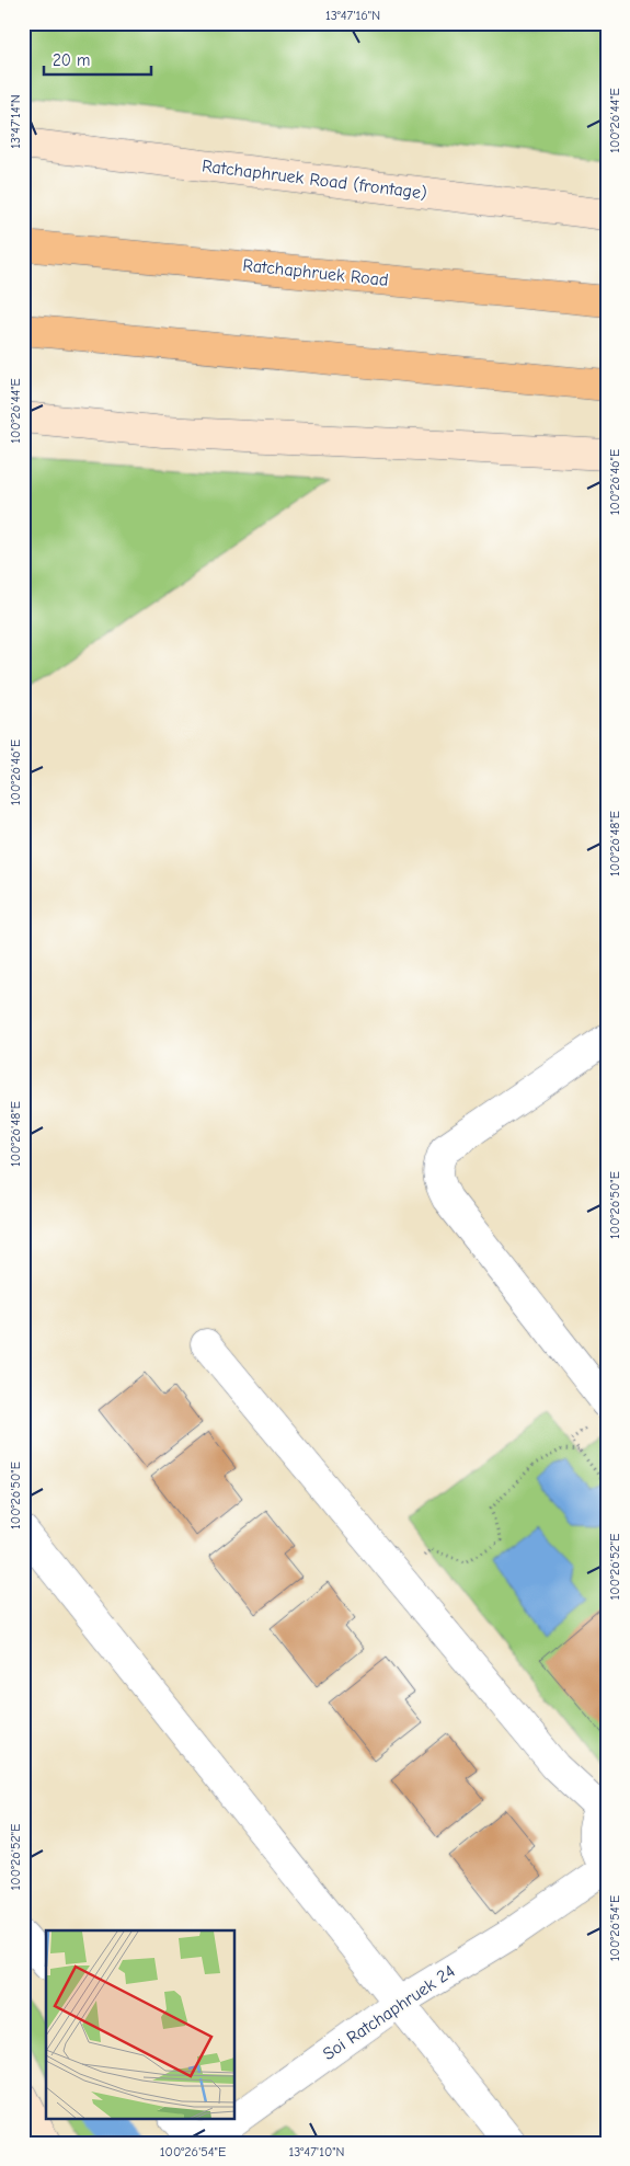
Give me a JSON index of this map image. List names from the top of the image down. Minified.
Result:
{"streets":{"main road":["Ratchaphruek Road (frontage)","Ratchaphruek Road"],"street":["Soi Ratchaphruek 24"]},"scale_bar":"20 m","coordinates":["13°47'16\"N","100°26'44\"E","13°47'14\"N","100°26'46\"E","100°26'48\"E","100°26'50\"E","100°26'52\"E","100°26'54\"E","13°47'10\"N"]}
